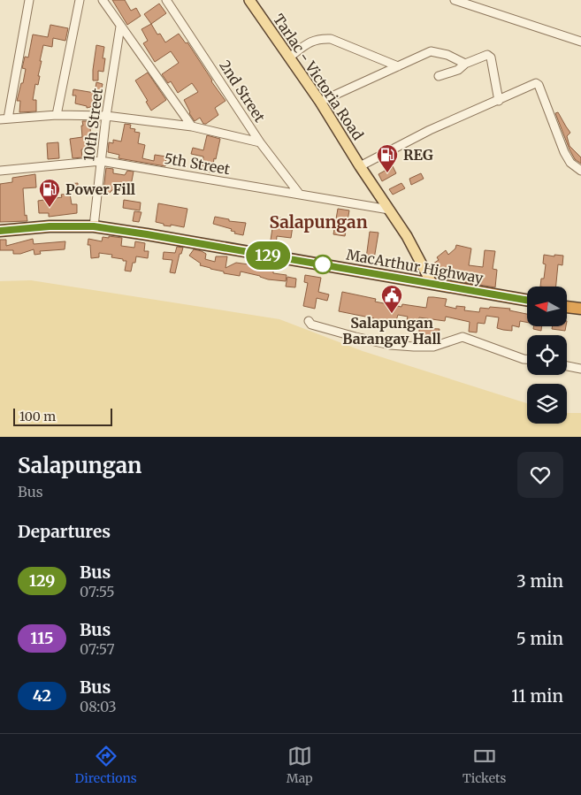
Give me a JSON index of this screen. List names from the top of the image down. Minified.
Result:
{"streets":{"highway":["MacArthur Highway"],"main road":["Tarlac - Victoria Road"],"street":["2nd Street","10th Street","5th Street"]},"crossings":[["Tarlac - Victoria Road","5th Street"],["Tarlac - Victoria Road","MacArthur Highway"],["2nd Street","5th Street"],["10th Street","5th Street"],["10th Street","MacArthur Highway"]],"districts":["Salapungan"],"places":{"fuel station":["REG","Power Fill"],"public building":["Salapungan Barangay Hall"]},"lines":["bus line 129"],"scale_bar":"100 m","north":"left","page":{"on_map":"129","scale":"100 m","heading":[["Salapungan","Bus"],"Departures"],"list":[{"mark":"129","name":"Bus","note":"07:55","value":"3 min"},{"mark":"115","name":"Bus","note":"07:57","value":"5 min"},{"mark":"42","name":"Bus","note":"08:03","value":"11 min"}],"tabs":["Directions","Map","Tickets"]}}
